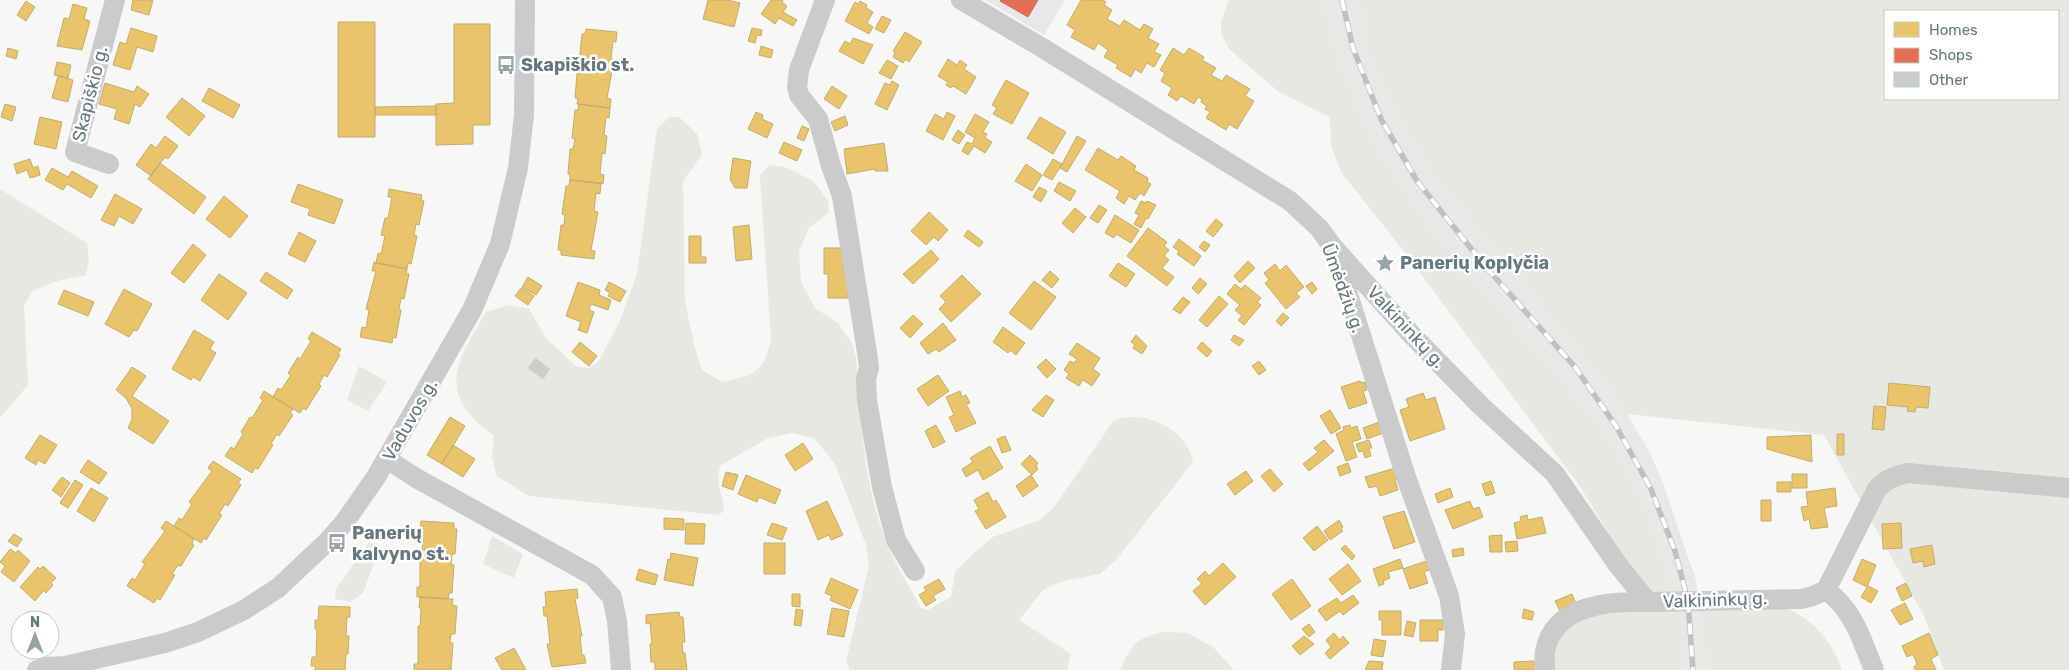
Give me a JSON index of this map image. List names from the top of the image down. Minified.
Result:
{"streets":{"street":["Skapiškio g.","Ūmėdžių g.","Valkininkų g.","Vaduvos g."]},"crossings":[["Ūmėdžių g.","Valkininkų g."]],"places":{"bus stop":["Skapiškio st.","Panerių kalvyno st."],"place":["Panerių Koplyčia"]},"legend":["Homes","Shops","Other"],"north":"top"}
